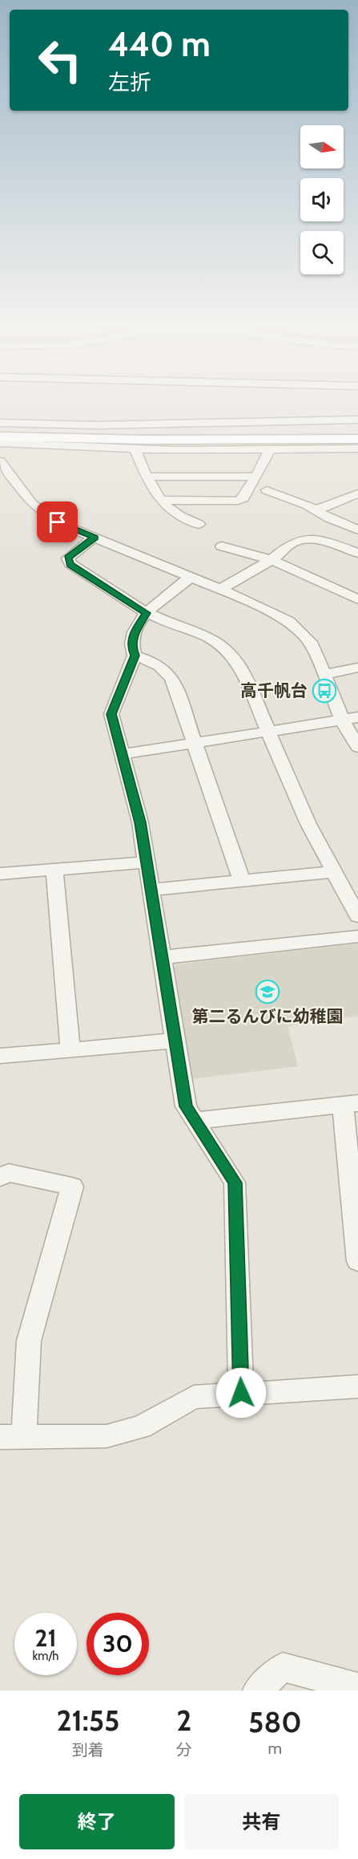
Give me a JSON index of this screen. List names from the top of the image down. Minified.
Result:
{"places":{"bus stop":["高千帆台"],"school or university":["第二るんびに幼稚園"]},"north":"right","page":{"turn":["440 m","左折"],"speed":"21 km/h","limit":"30","eta":["21:55","到着","2","分","580","m"],"buttons":["終了","共有"]}}
